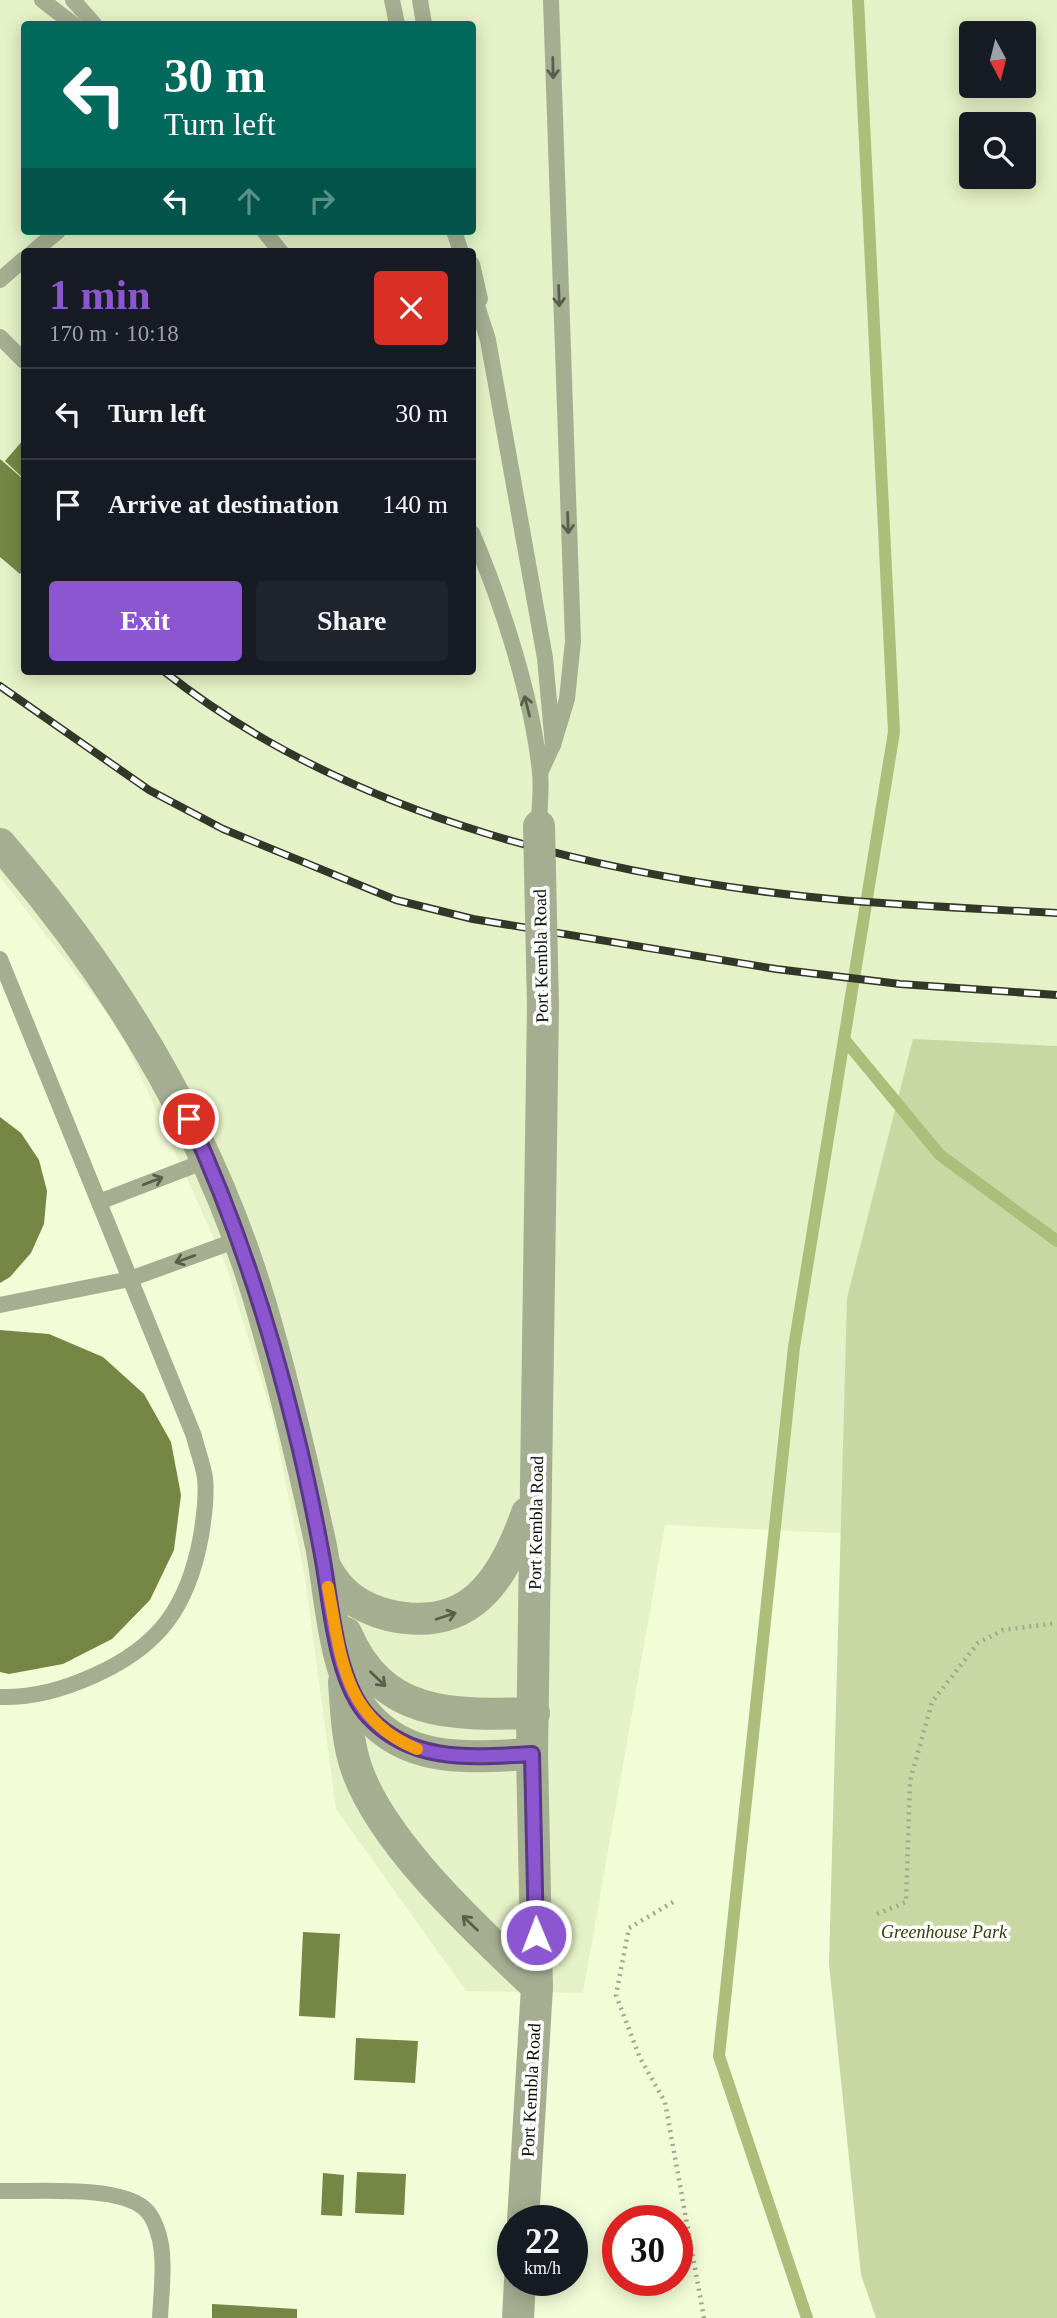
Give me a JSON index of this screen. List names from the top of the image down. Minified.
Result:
{"streets":{"street":["Port Kembla Road"]},"parks":["Greenhouse Park"],"north":"bottom","page":{"turn":["30 m","Turn left"],"heading":["1 min","170 m · 10:18"],"list":[{"name":"Turn left","value":"30 m"},{"name":"Arrive at destination","value":"140 m"}],"buttons":["Exit","Share"],"speed":"22 km/h","limit":"30"}}
